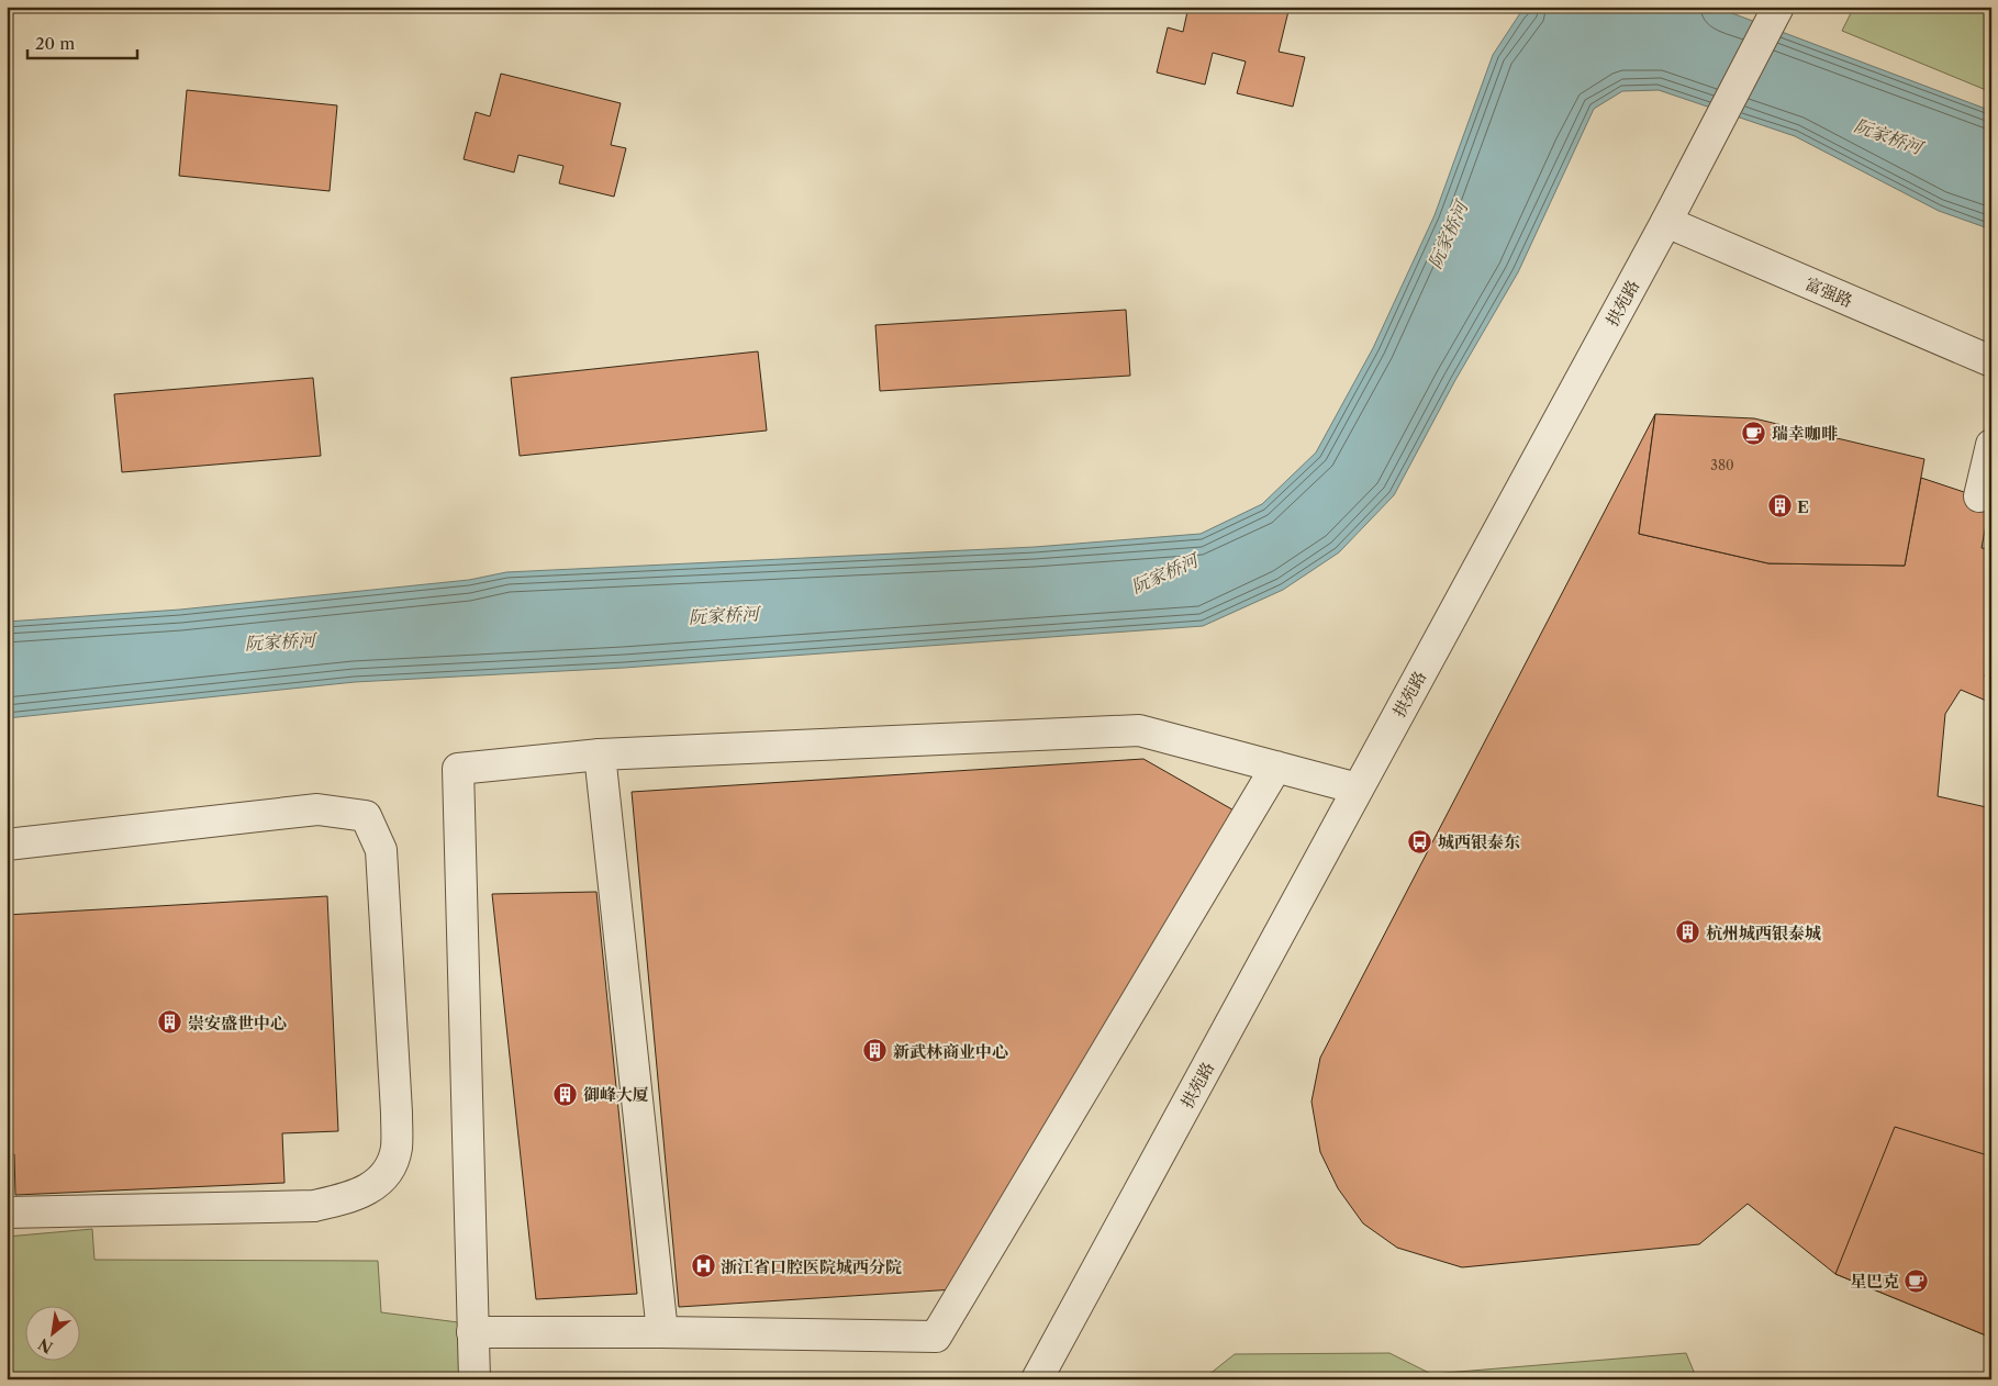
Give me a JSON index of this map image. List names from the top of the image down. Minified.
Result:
{"streets":{"street":["富强路","拱苑路"]},"crossings":[["富强路","拱苑路"]],"water":["阮家桥河"],"places":{"cafe":["瑞幸咖啡","星巴克"],"building":["E","杭州城西银泰城","崇安盛世中心","新武林商业中心","御峰大厦"],"bus stop":["城西银泰东"],"hospital":["浙江省口腔医院城西分院"]},"house_numbers":["380"],"scale_bar":"20 m","north":"bottom left"}
